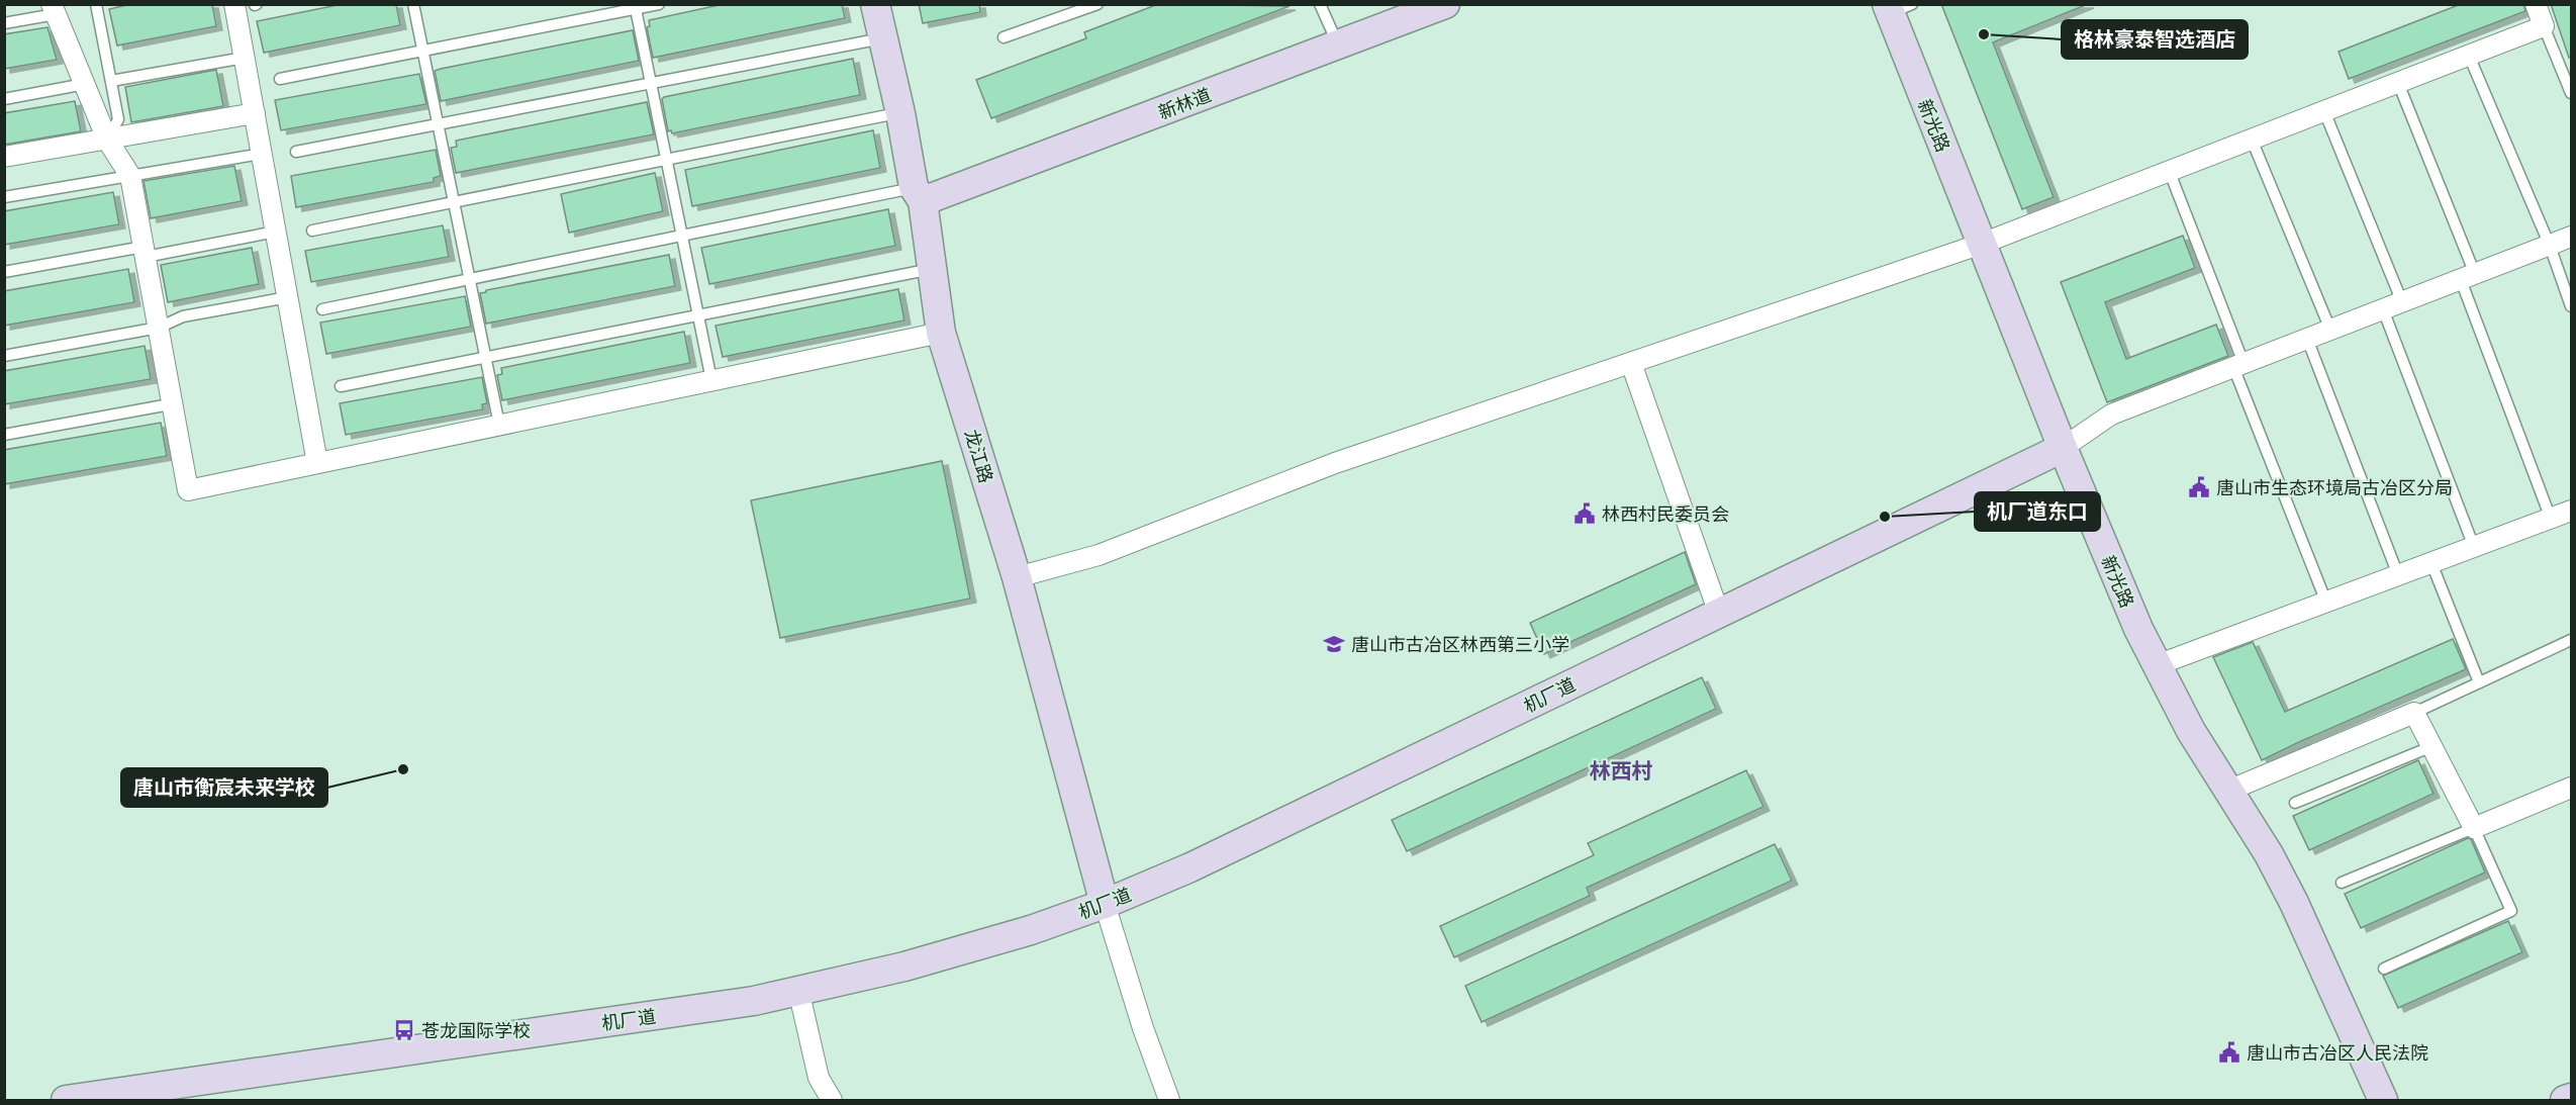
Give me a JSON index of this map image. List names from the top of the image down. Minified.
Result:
{"streets":{"street":["新林道","新光路","龙江路","机厂道"]},"crossings":[["新林道","龙江路"],["新光路","机厂道"],["龙江路","机厂道"]],"districts":["林西村"],"places":{"other":["格林豪泰智选酒店","机厂道东口","唐山市衡宸未来学校"],"public building":["唐山市生态环境局古冶区分局","林西村民委员会","唐山市古冶区人民法院"],"school or university":["唐山市古冶区林西第三小学"],"bus stop":["苍龙国际学校"]}}
